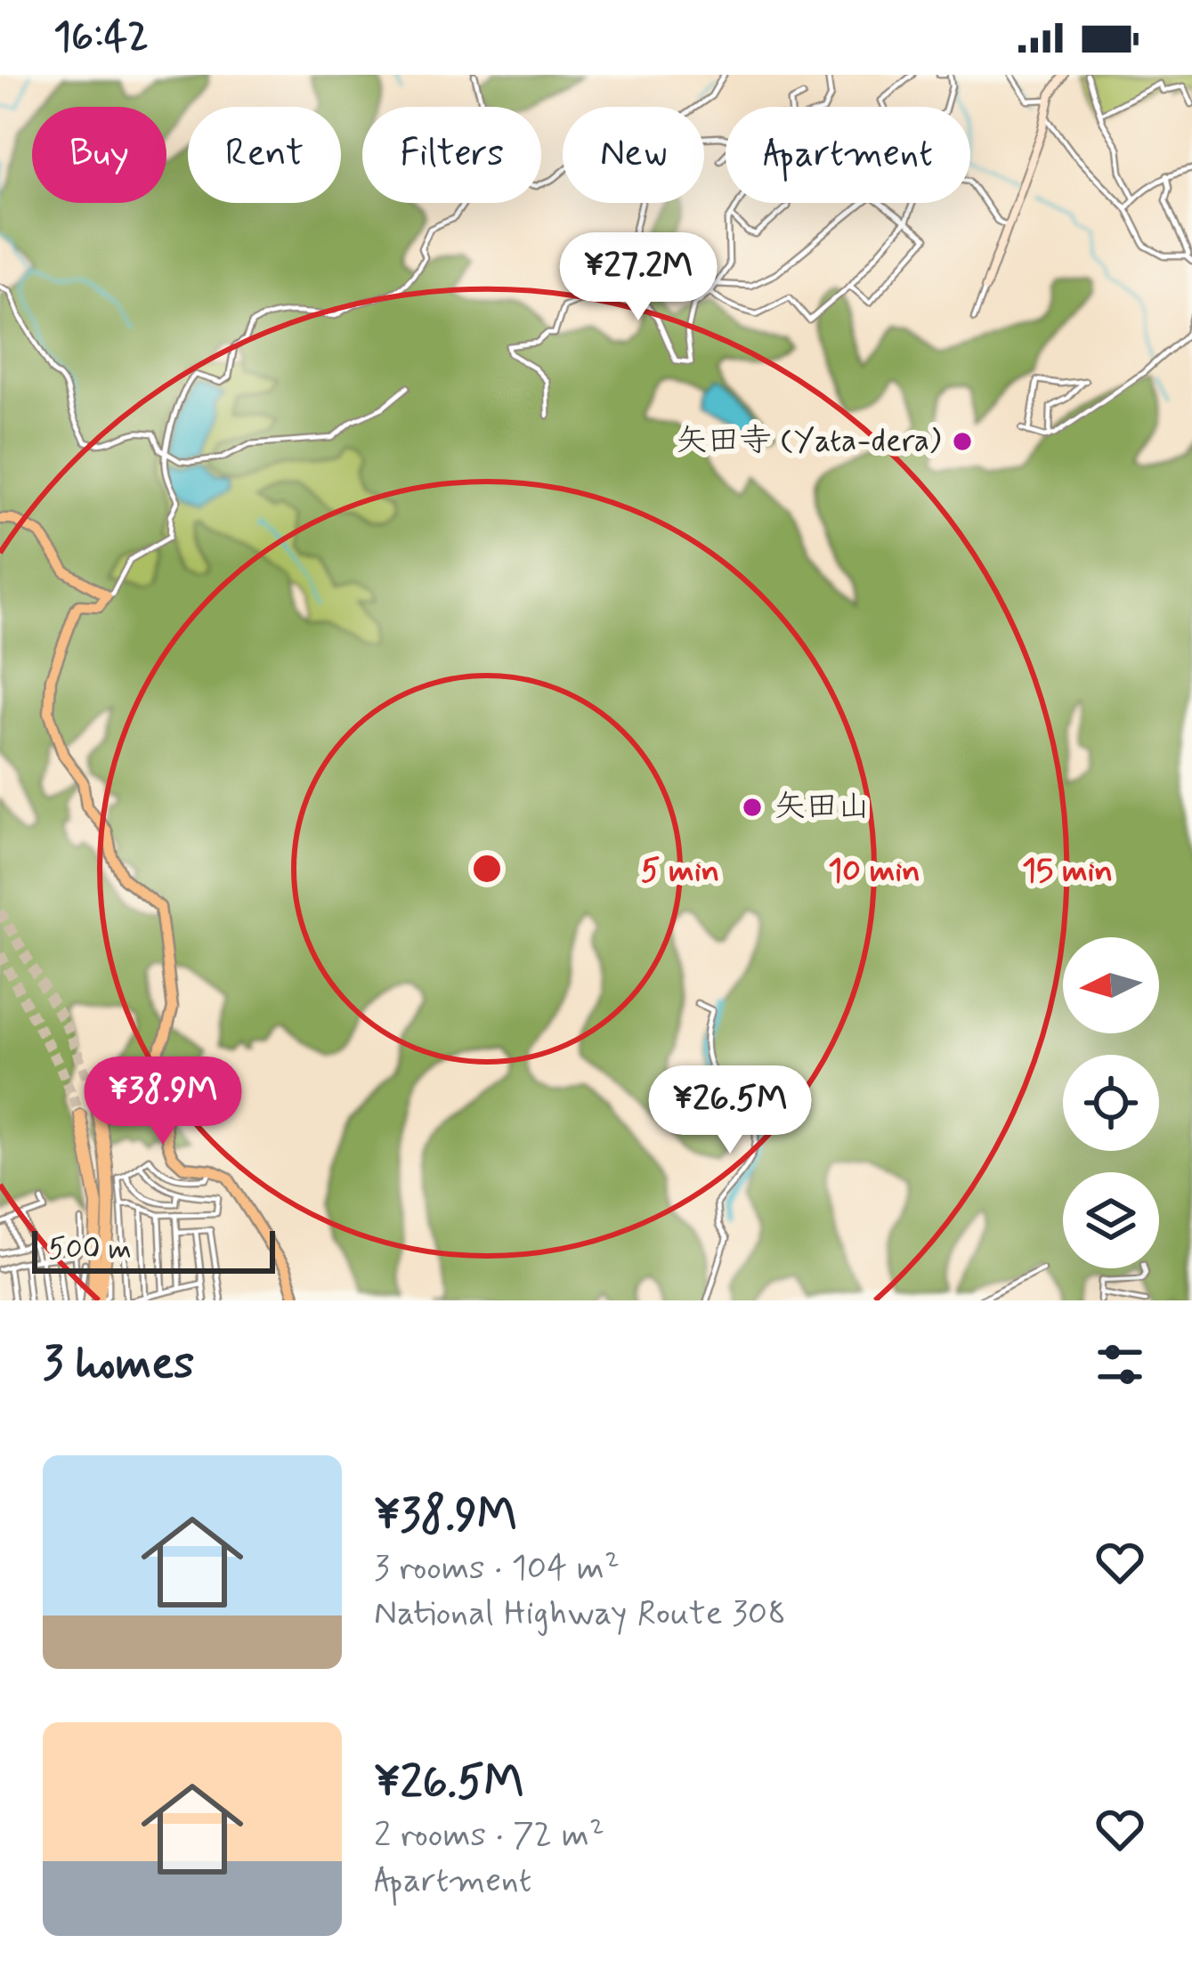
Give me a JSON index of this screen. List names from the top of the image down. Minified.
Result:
{"places":["矢田寺 (Yata-dera)","矢田山"],"scale_bar":"500 m","north":"left","page":{"status":"16:42","chip":["Buy","Rent","Filters","New","Apartment"],"price":["¥27.2M","¥38.9M","¥26.5M"],"scale":"500 m","heading":"3 homes","list":[{"name":"¥38.9M","note":"3 rooms · 104 m² · National Highway Route 308"},{"name":"¥26.5M","note":"2 rooms · 72 m² · Apartment"}]},"rings":["5 min","10 min","15 min"]}
